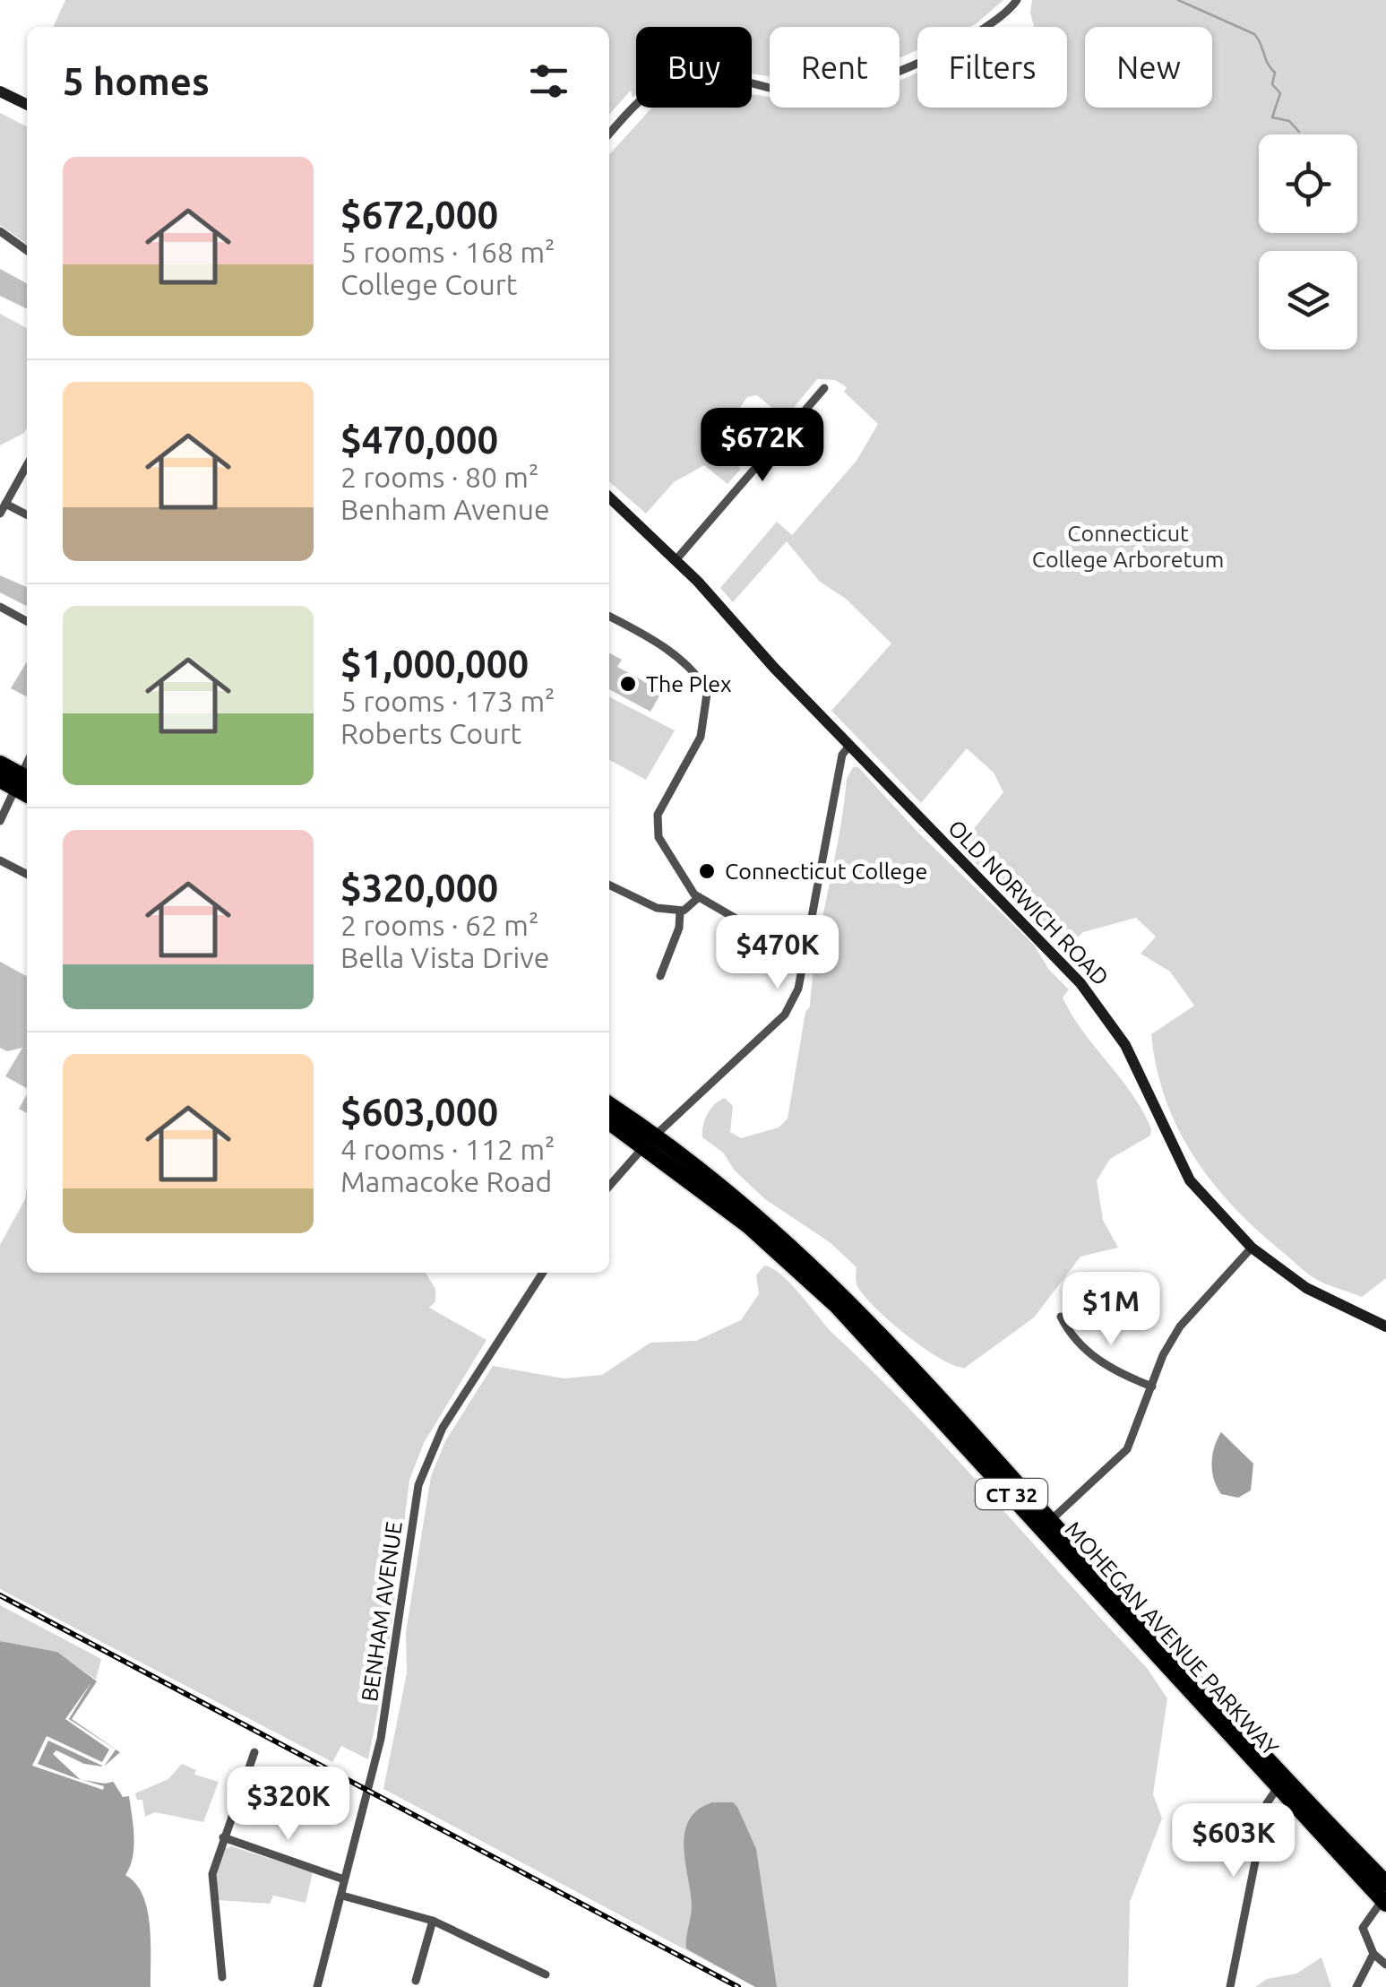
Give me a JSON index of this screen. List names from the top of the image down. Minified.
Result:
{"streets":{"highway":["CT 32","MOHEGAN AVENUE PARKWAY"],"street":["OLD NORWICH ROAD","BENHAM AVENUE"]},"parks":["Connecticut College Arboretum"],"places":["The Plex","Connecticut College"],"page":{"chip":["Buy","Rent","Filters","New"],"heading":"5 homes","list":[{"name":"$672,000","note":"5 rooms · 168 m² · College Court"},{"name":"$470,000","note":"2 rooms · 80 m² · Benham Avenue"},{"name":"$1,000,000","note":"5 rooms · 173 m² · Roberts Court"},{"name":"$320,000","note":"2 rooms · 62 m² · Bella Vista Drive"},{"name":"$603,000","note":"4 rooms · 112 m² · Mamacoke Road"}],"price":["$672K","$470K","$1M","$320K","$603K"]}}
